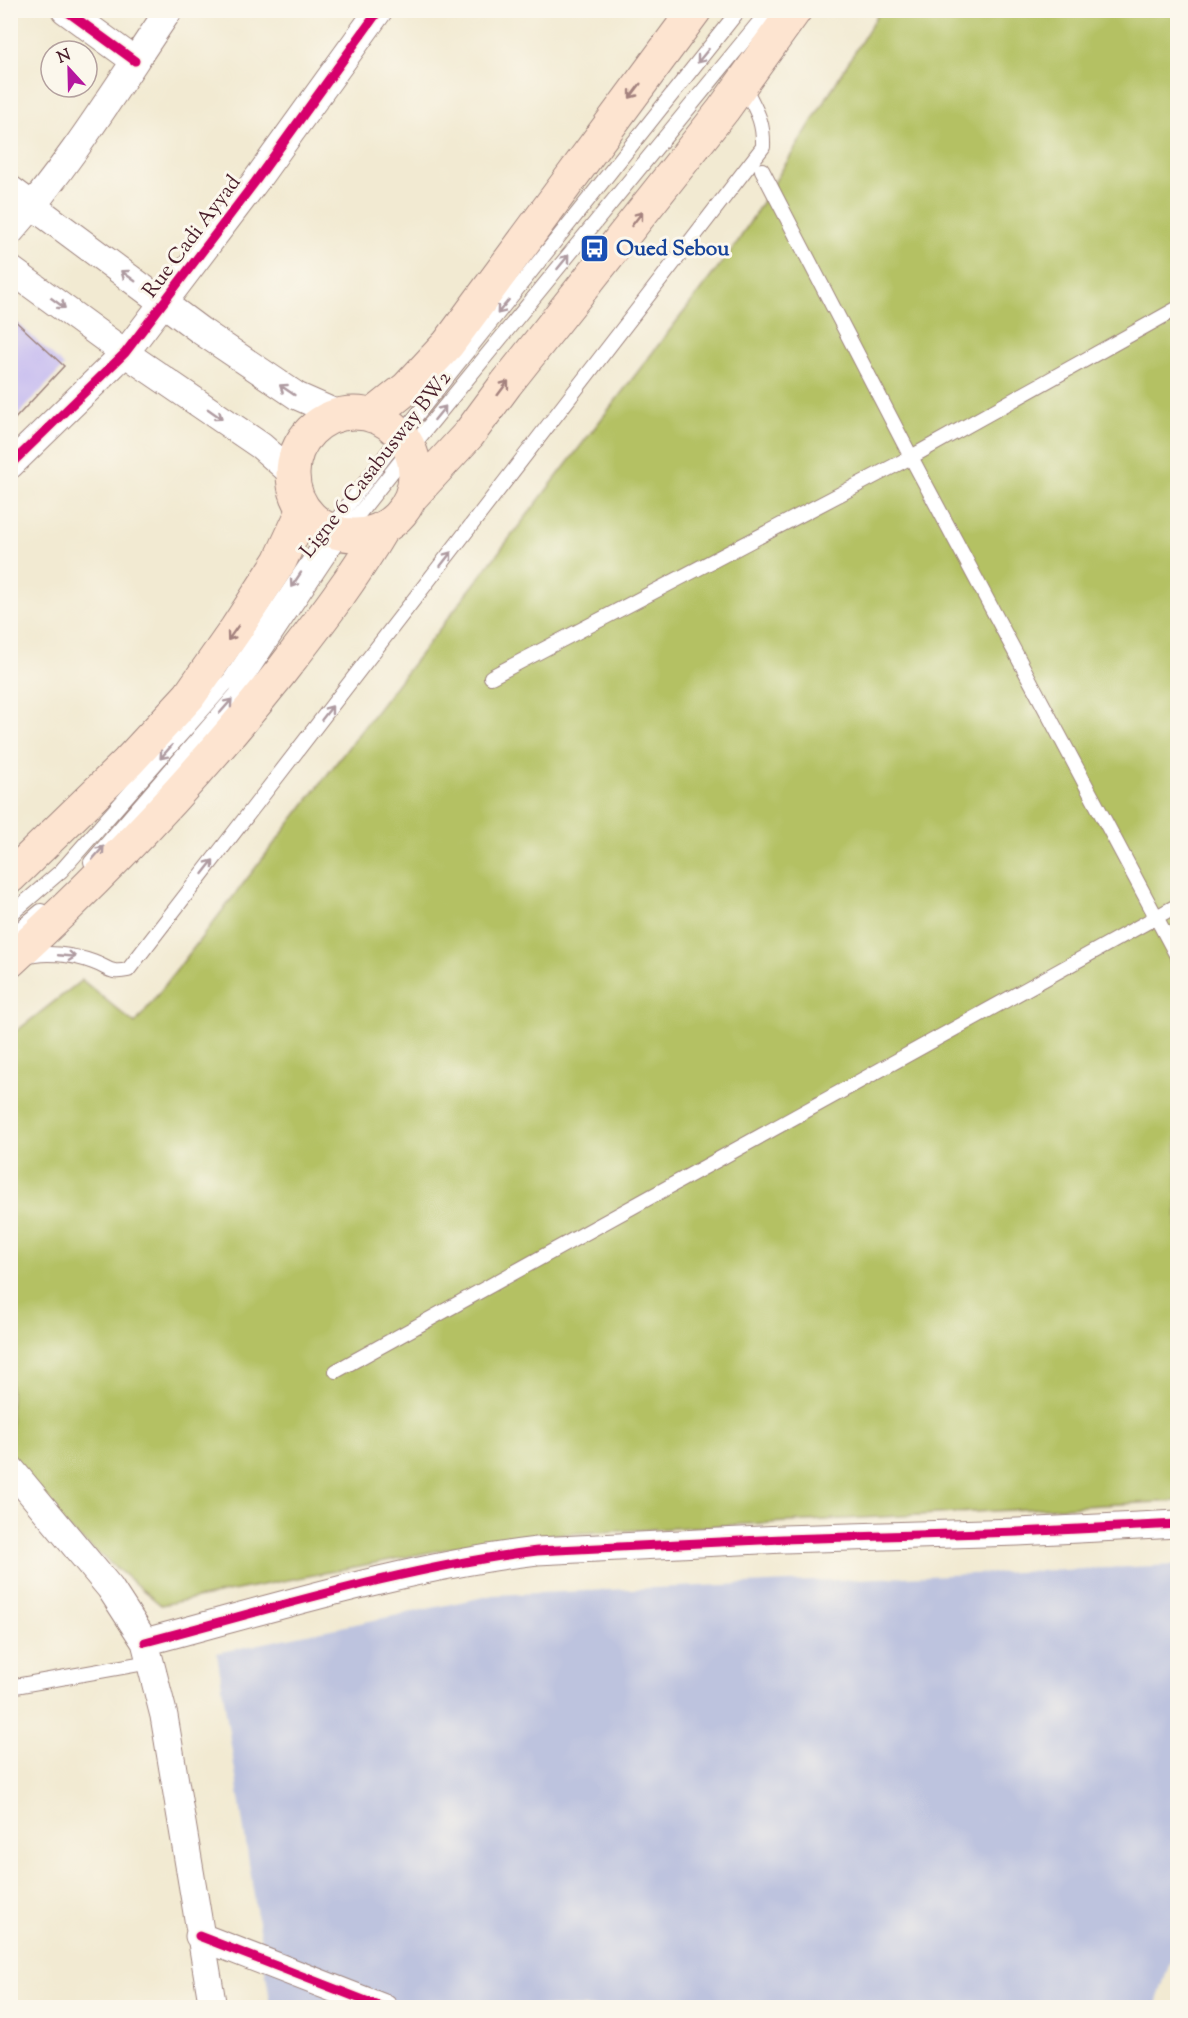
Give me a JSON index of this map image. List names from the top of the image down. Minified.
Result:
{"streets":{"street":["Rue Cadi Ayyad"],"lane":["Ligne 6 Casabusway BW2"]},"places":{"bus stop":["Oued Sebou"]},"north":"top"}
